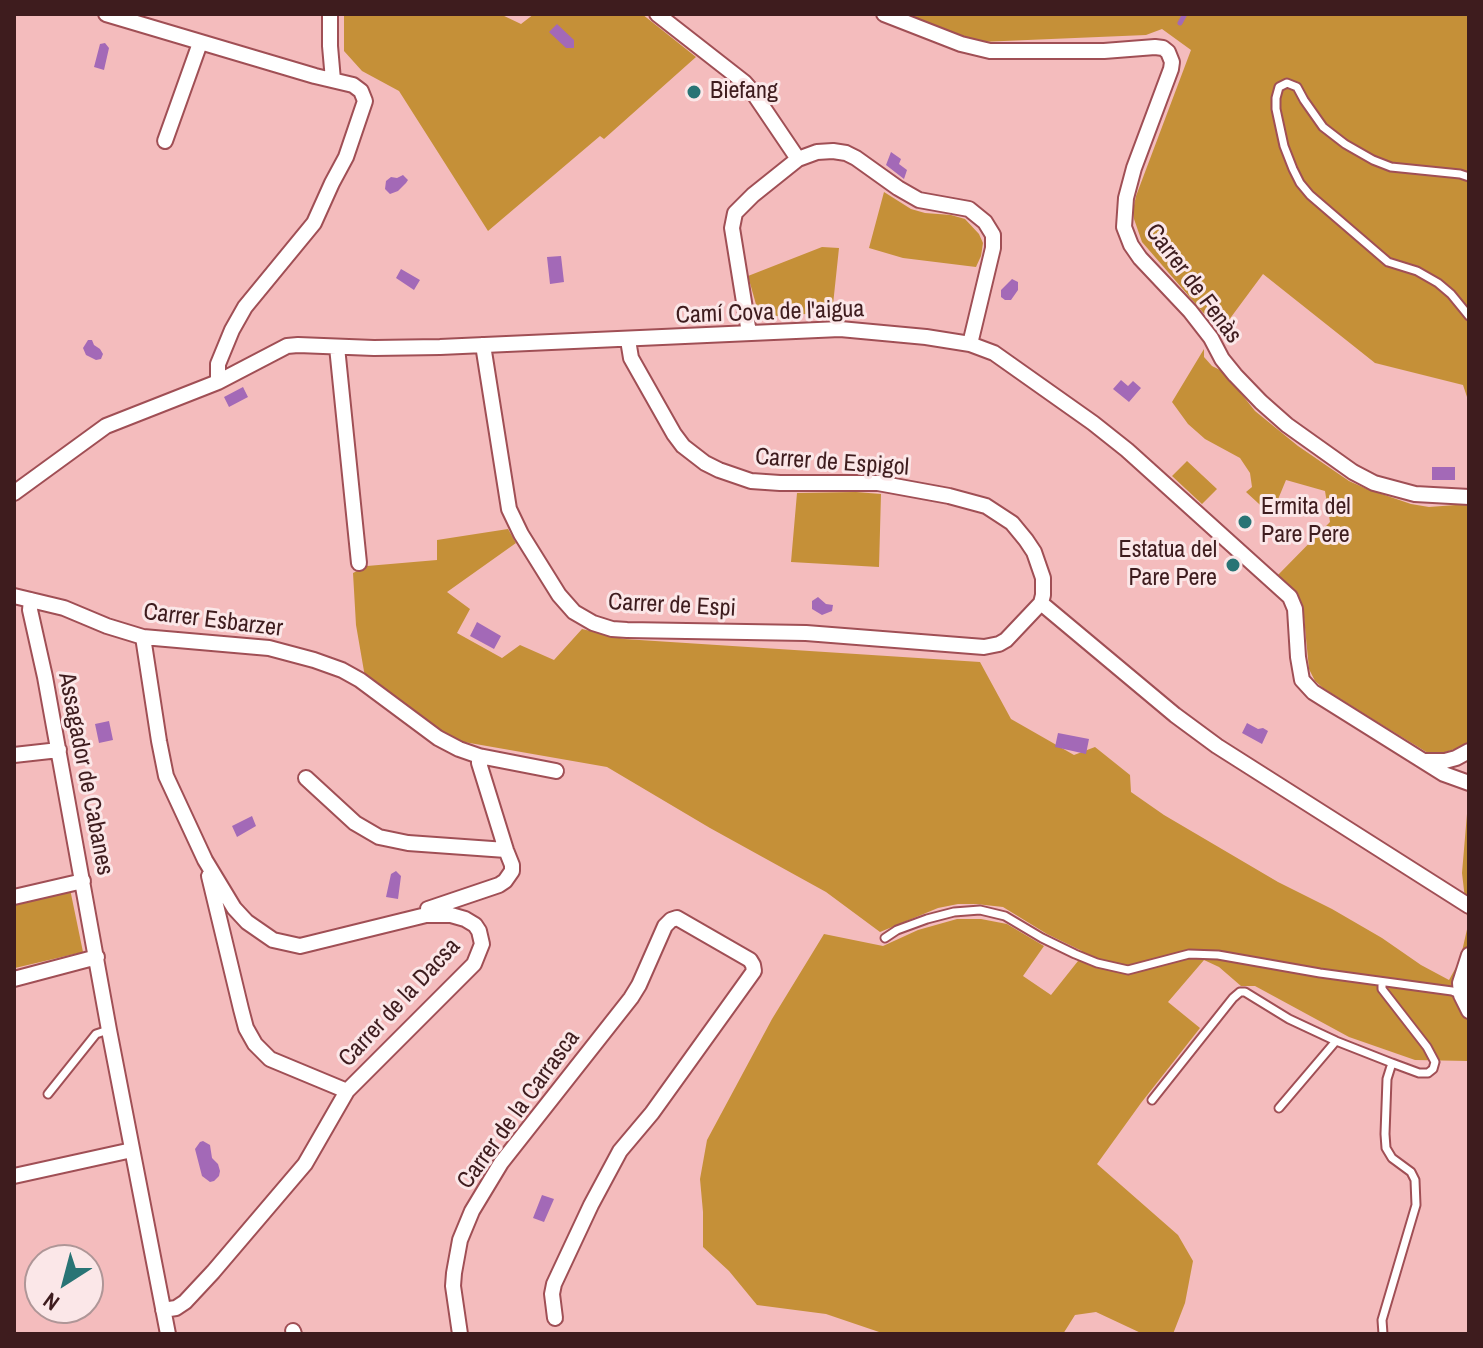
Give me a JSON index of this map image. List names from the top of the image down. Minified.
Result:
{"streets":{"street":["Carrer de Fenàs","Camí Cova de l'aigua","Carrer de Espigol","Carrer de Espi","Carrer Esbarzer","Assagador de Cabanes","Carrer de la Dacsa","Carrer de la Carrasca"]},"crossings":[["Camí Cova de l'aigua","Carrer de Espigol"],["Camí Cova de l'aigua","Carrer de Espi"],["Carrer de Espigol","Carrer de Espi"],["Carrer Esbarzer","Assagador de Cabanes"],["Carrer Esbarzer","Carrer de la Dacsa"],["Assagador de Cabanes","Carrer de la Dacsa"]],"places":["Biefang","Ermita del Pare Pere","Estatua del Pare Pere"],"north":"bottom left"}
